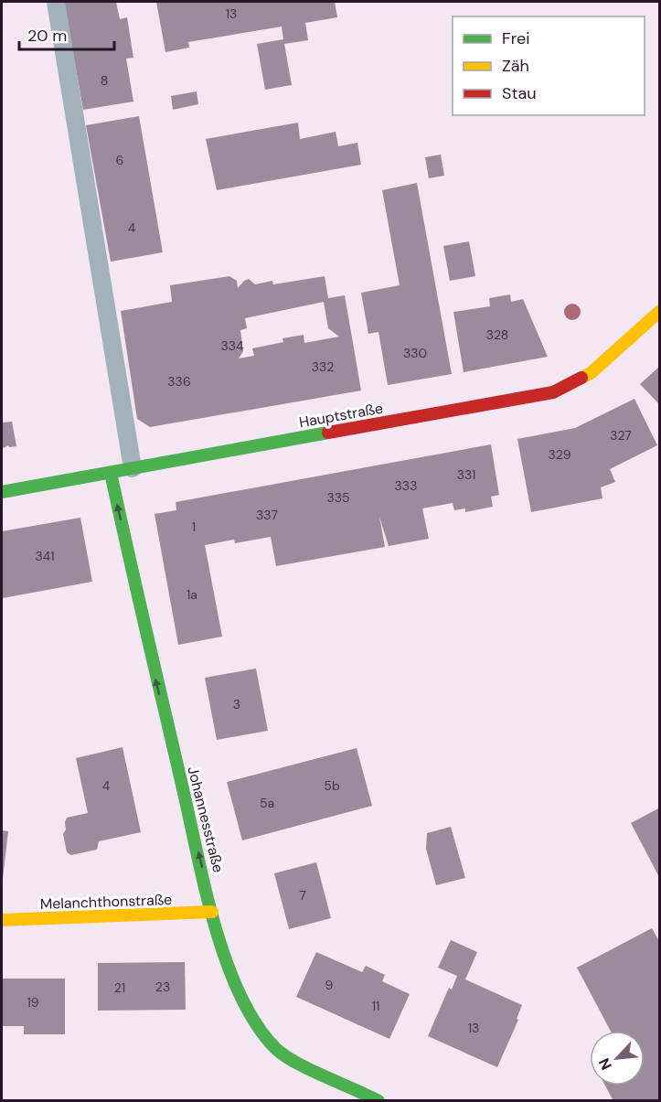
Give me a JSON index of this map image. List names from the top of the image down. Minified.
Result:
{"streets":{"street":["Hauptstraße","Johannesstraße","Melanchthonstraße"]},"crossings":[["Hauptstraße","Johannesstraße"],["Johannesstraße","Melanchthonstraße"]],"one_way":["Johannesstraße"],"house_numbers":["13","8","6","4","328","334","330","332","336","327","329","331","333","335","337","1","341","1a","3","4","5b","5a","7","9","23","21","19","11","13"],"legend":["Frei","Zäh","Stau"],"scale_bar":"20 m","north":"bottom left"}
